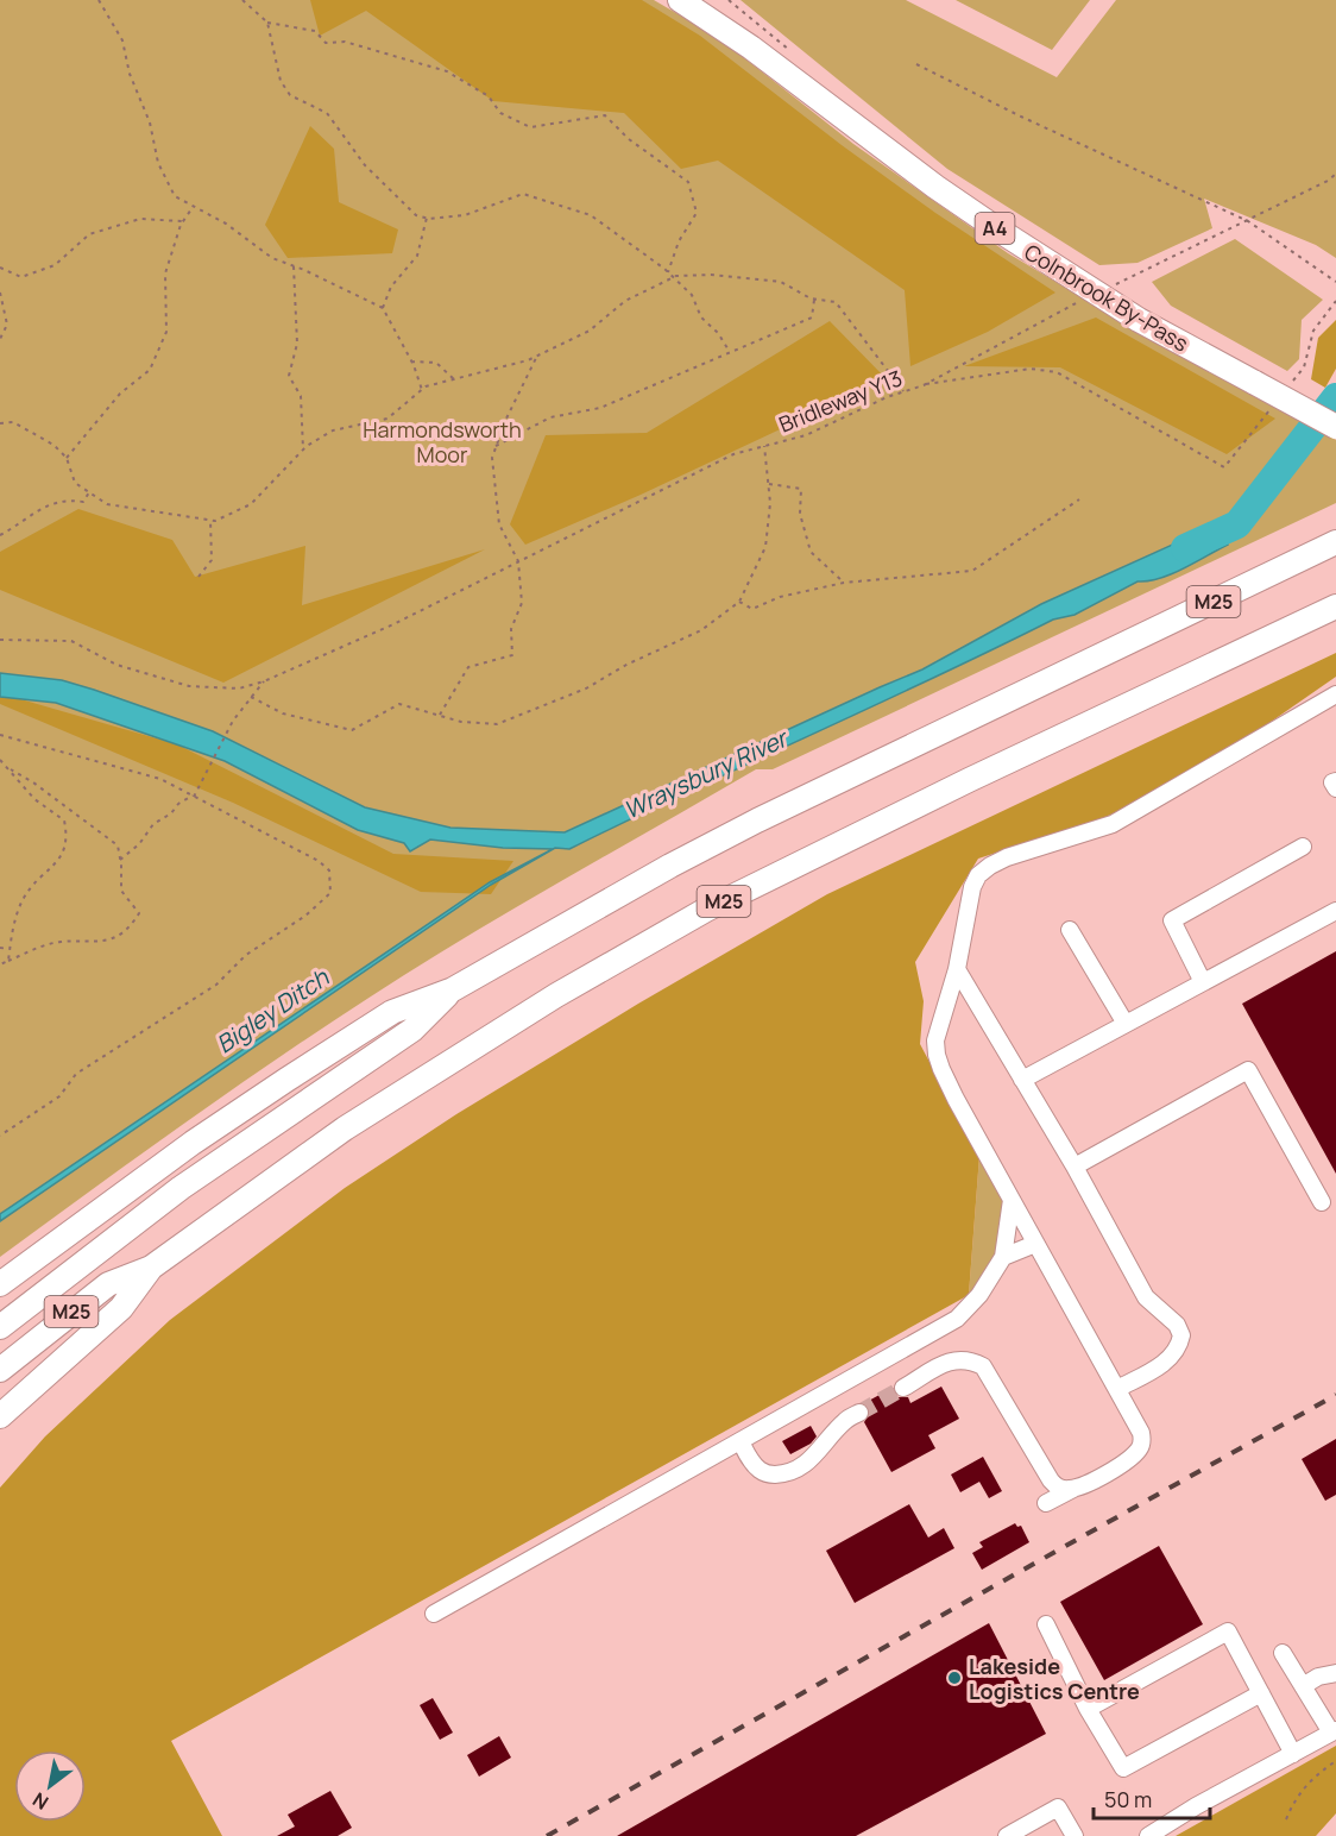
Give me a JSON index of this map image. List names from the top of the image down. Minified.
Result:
{"streets":{"highway":["A4","Colnbrook By-Pass","M25"],"path":["Bridleway Y13"]},"crossings":[["A4","Colnbrook By-Pass"],["Colnbrook By-Pass","Bridleway Y13"]],"water":["Wraysbury River","Bigley Ditch"],"parks":["Harmondsworth Moor"],"places":["Lakeside Logistics Centre"],"scale_bar":"50 m","north":"bottom left"}
